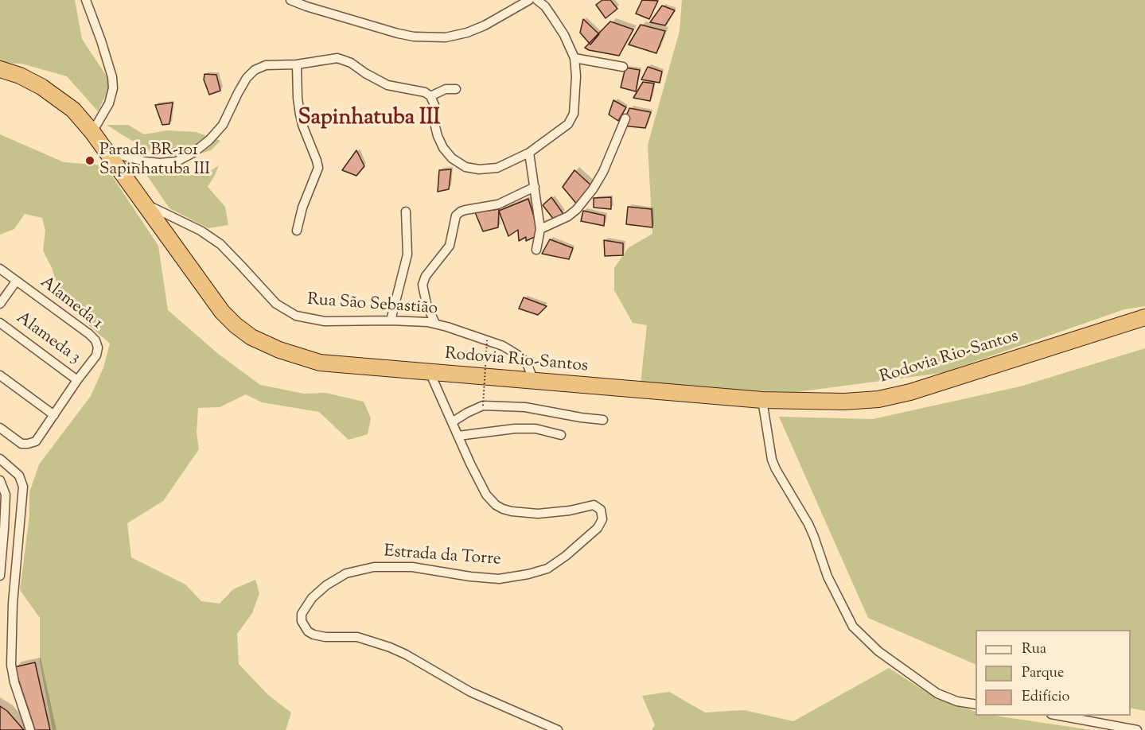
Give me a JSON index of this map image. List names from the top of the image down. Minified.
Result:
{"streets":{"highway":["Rodovia Rio-Santos"],"street":["Alameda 1","Rua São Sebastião","Alameda 3","Estrada da Torre"]},"crossings":[["Alameda 1","Alameda 3"],["Rua São Sebastião","Rodovia Rio-Santos"],["Rodovia Rio-Santos","Estrada da Torre"]],"districts":["Sapinhatuba III"],"places":["Parada BR-101 Sapinhatuba III"],"legend":["Rua","Parque","Edifício"]}
